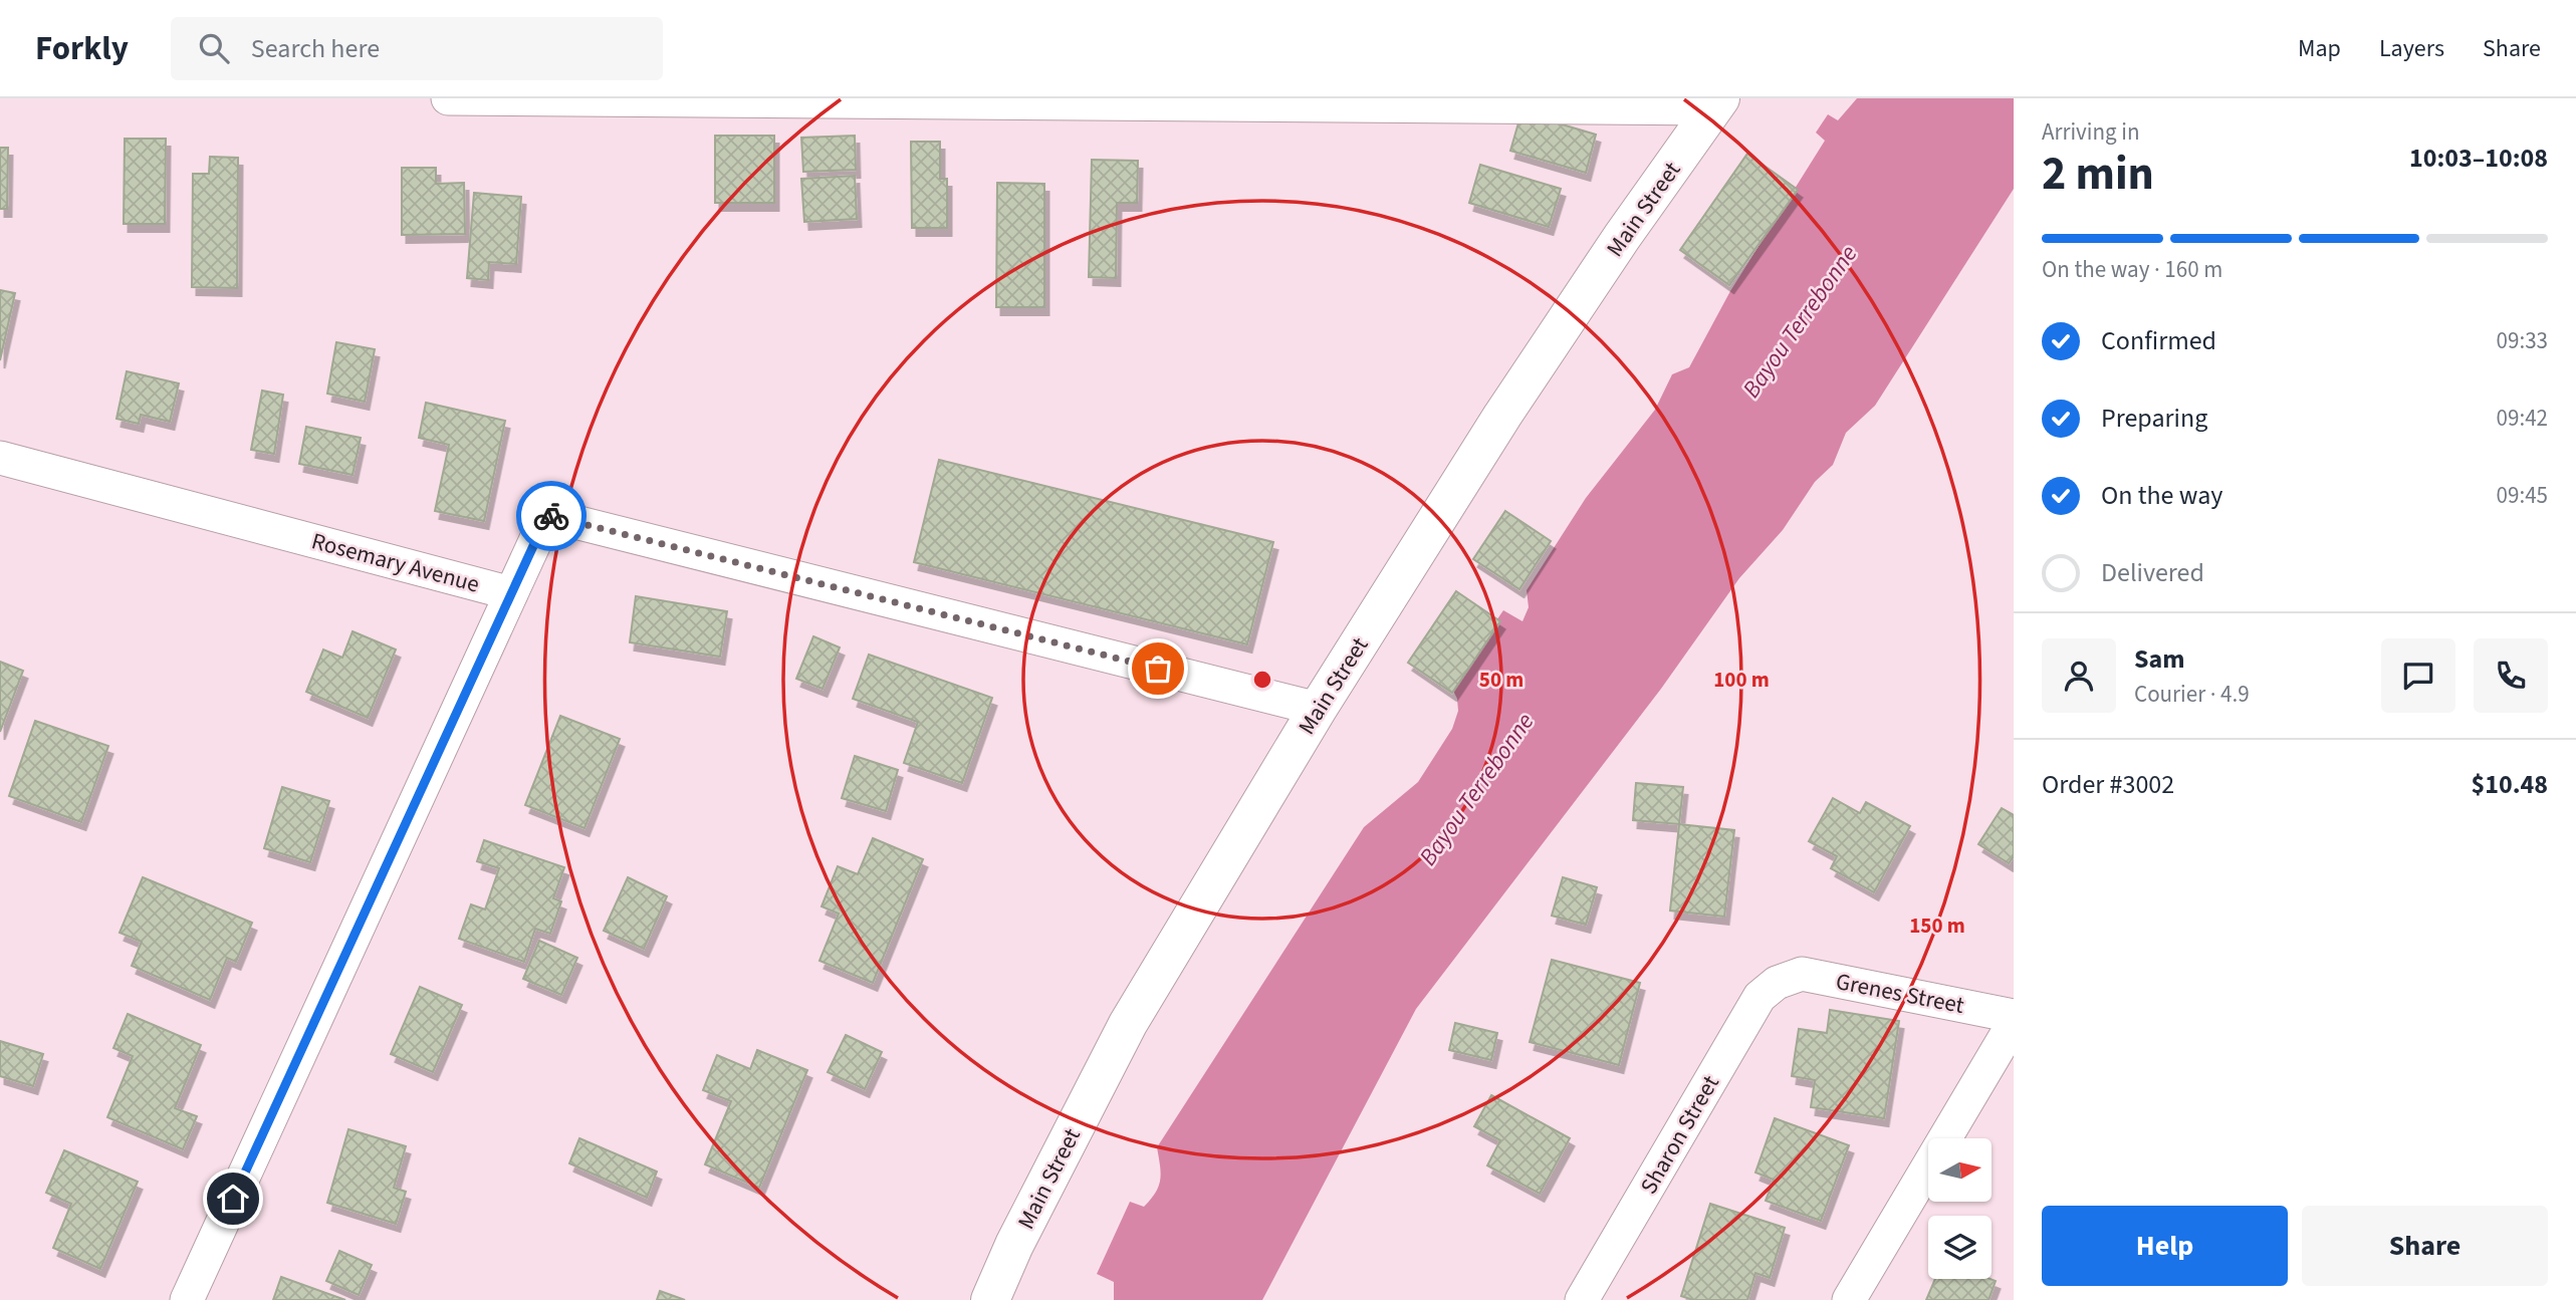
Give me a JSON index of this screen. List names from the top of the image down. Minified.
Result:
{"streets":{"main road":["Main Street"],"street":["Rosemary Avenue","Grenes Street","Sharon Street"]},"crossings":[["Main Street","Rosemary Avenue"],["Grenes Street","Sharon Street"]],"water":["Bayou Terrebonne"],"north":"right","page":{"header":"Forkly","search":"Search here","nav":["Map","Layers","Share"],"heading":["2 min","Arriving in","10:03–10:08"],"panel":["Sam","Courier · 4.9","Order #3002","$10.48"],"bar":"On the way · 160 m","list":[["Confirmed","09:33"],["Preparing","09:42"],["On the way","09:45"],"Delivered"],"buttons":["Help","Share"]},"rings":["50 m","100 m","150 m"]}
